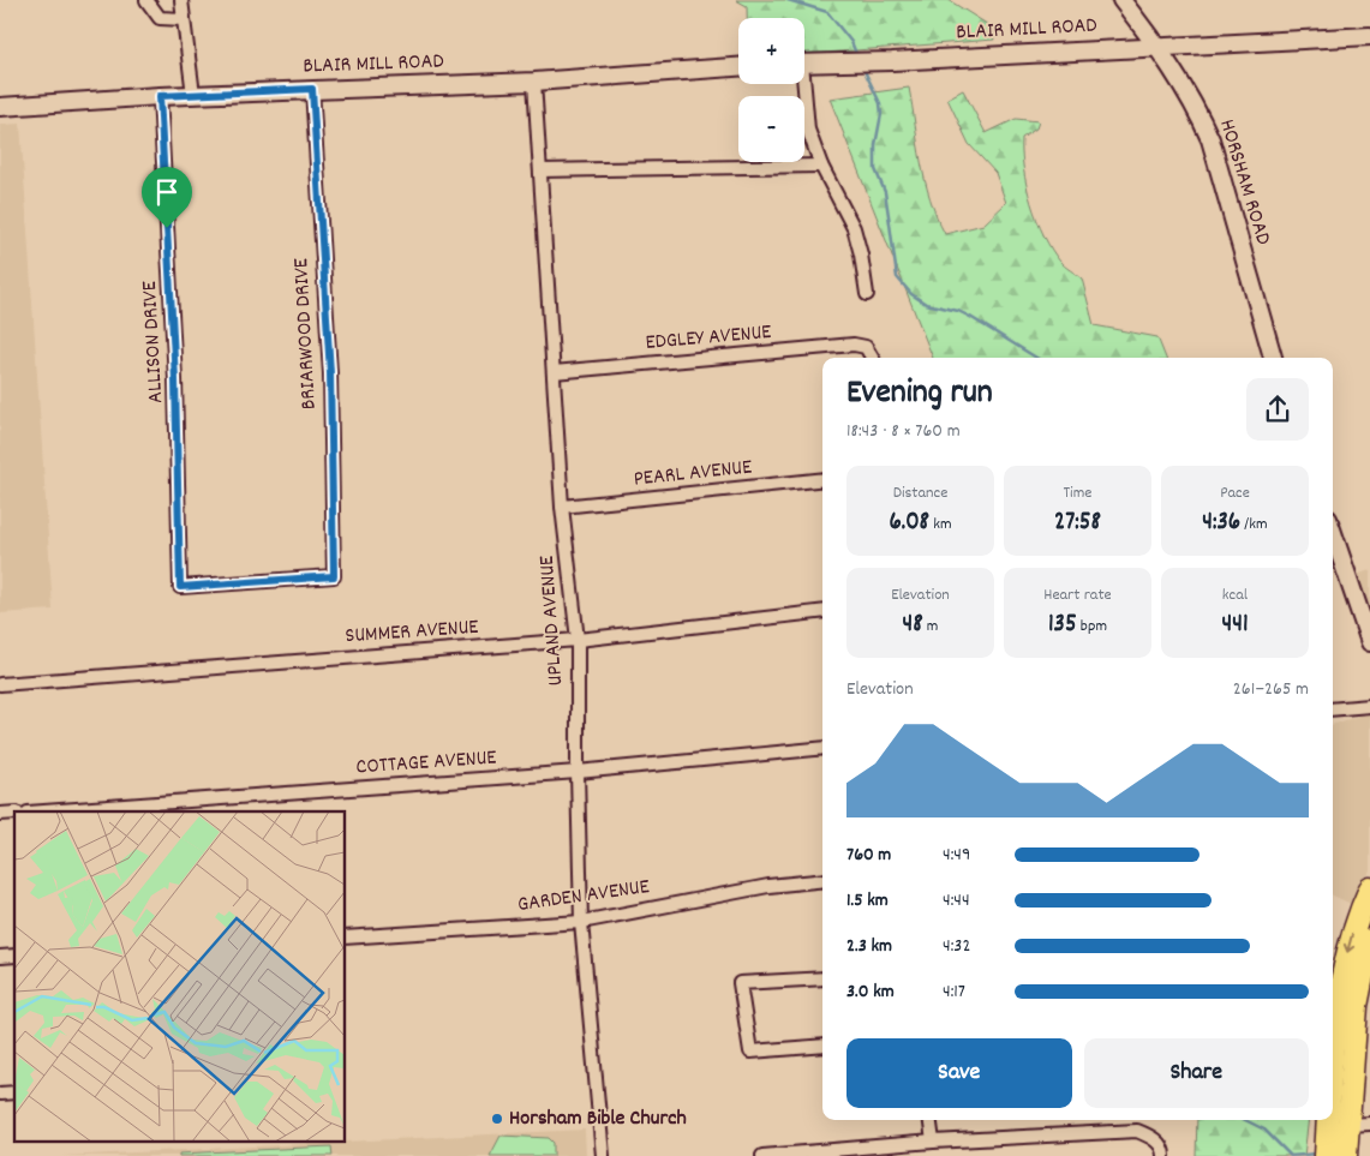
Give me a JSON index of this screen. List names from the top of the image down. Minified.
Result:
{"streets":{"main road":["BLAIR MILL ROAD","HORSHAM ROAD"],"street":["BRIARWOOD DRIVE","EDGLEY AVENUE","ALLISON DRIVE","PEARL AVENUE","UPLAND AVENUE","SUMMER AVENUE","COTTAGE AVENUE","GARDEN AVENUE"]},"crossings":[["BLAIR MILL ROAD","HORSHAM ROAD"],["BLAIR MILL ROAD","BRIARWOOD DRIVE"],["BLAIR MILL ROAD","ALLISON DRIVE"],["BLAIR MILL ROAD","UPLAND AVENUE"],["BRIARWOOD DRIVE","ALLISON DRIVE"],["EDGLEY AVENUE","UPLAND AVENUE"],["PEARL AVENUE","UPLAND AVENUE"],["UPLAND AVENUE","SUMMER AVENUE"],["UPLAND AVENUE","COTTAGE AVENUE"],["UPLAND AVENUE","GARDEN AVENUE"]],"places":["Horsham Bible Church"],"page":{"map_buttons":["+","−"],"heading":["Evening run","18:43 · 8 × 760 m"],"stats":[["Distance","6.08 km"],["Time","27:58"],["Pace","4:36 /km"],["Elevation","48 m"],["Heart rate","135 bpm"],["kcal","441"]],"chart":["Elevation","261–265 m"],"list":[{"name":"760 m","note":"4:49"},{"name":"1.5 km","note":"4:44"},{"name":"2.3 km","note":"4:32"},{"name":"3.0 km","note":"4:17"}],"buttons":["Save","Share"]}}
